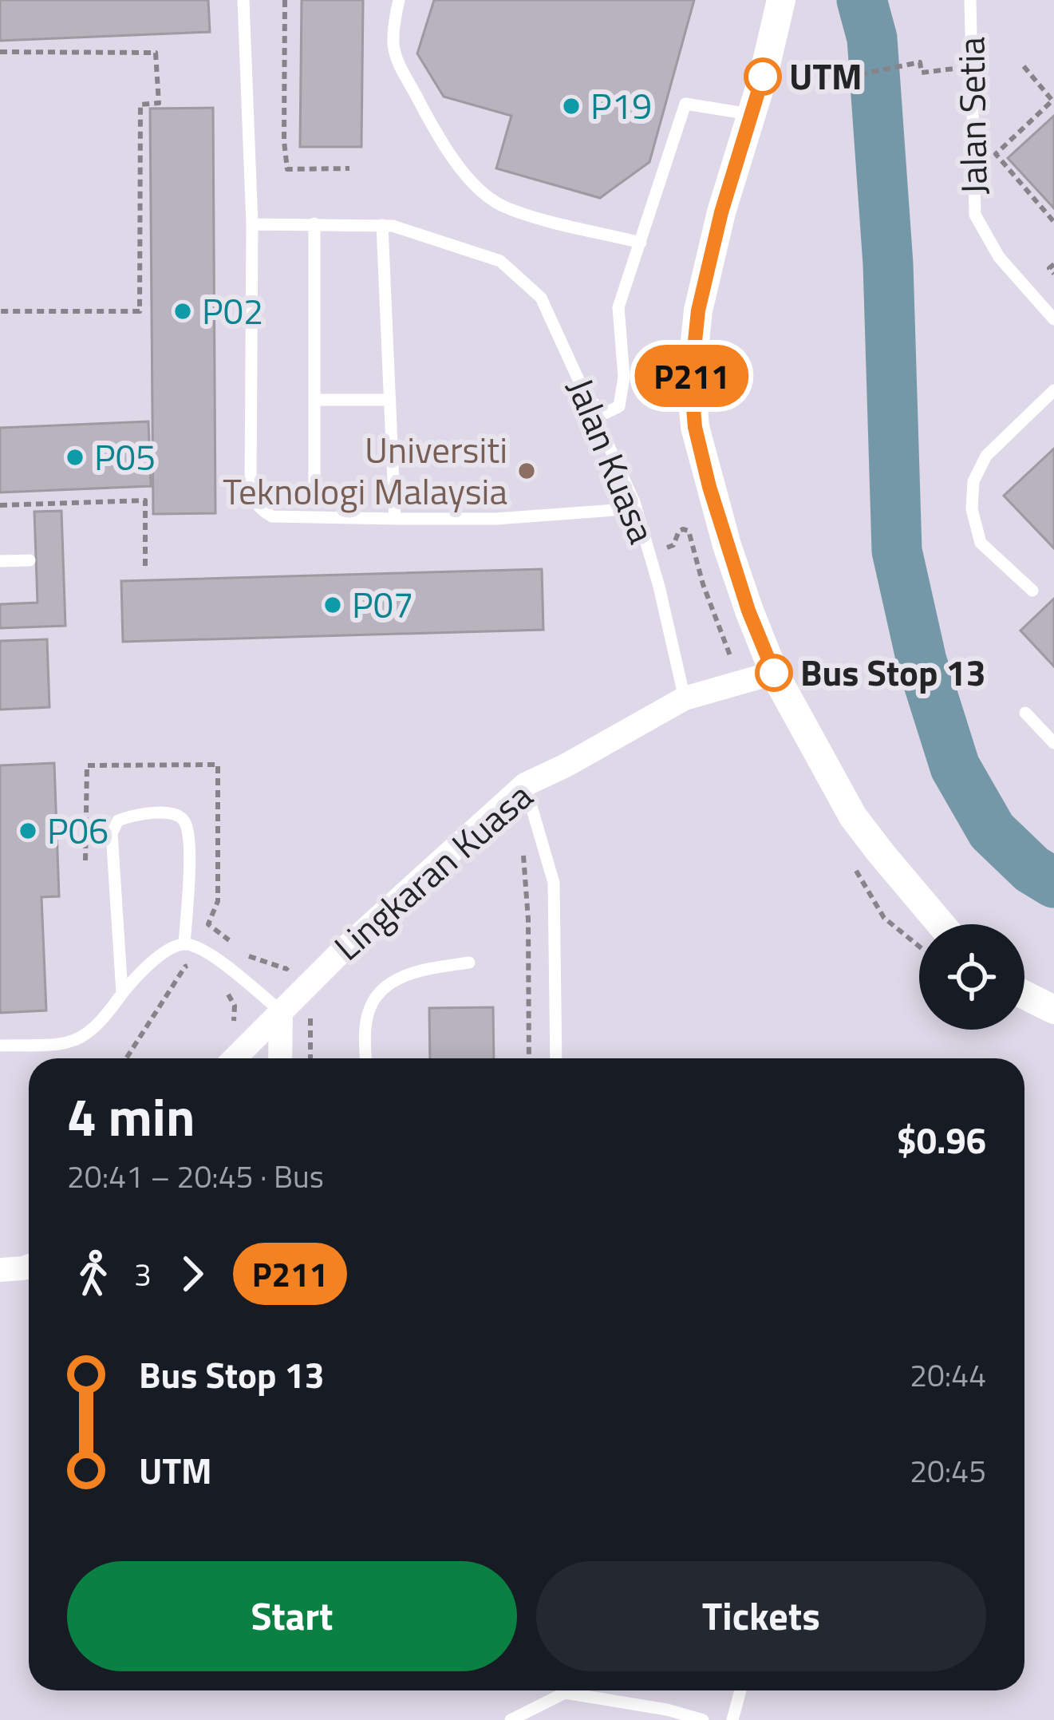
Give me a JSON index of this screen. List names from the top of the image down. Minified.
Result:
{"streets":{"street":["Lingkaran Kuasa"],"lane":["Jalan Setia","Jalan Kuasa"]},"crossings":[["Jalan Kuasa","Lingkaran Kuasa"]],"places":["UTM","P19","P02","P05","Universiti Teknologi Malaysia","P07","Bus Stop 13","P06"],"lines":["bus line P211"],"page":{"on_map":"P211","heading":["4 min","20:41 – 20:45 · Bus","$0.96"],"legs":["3","P211"],"list":[{"name":"Bus Stop 13","value":"20:44"},{"name":"UTM","value":"20:45"}],"buttons":["Start","Tickets"]}}
